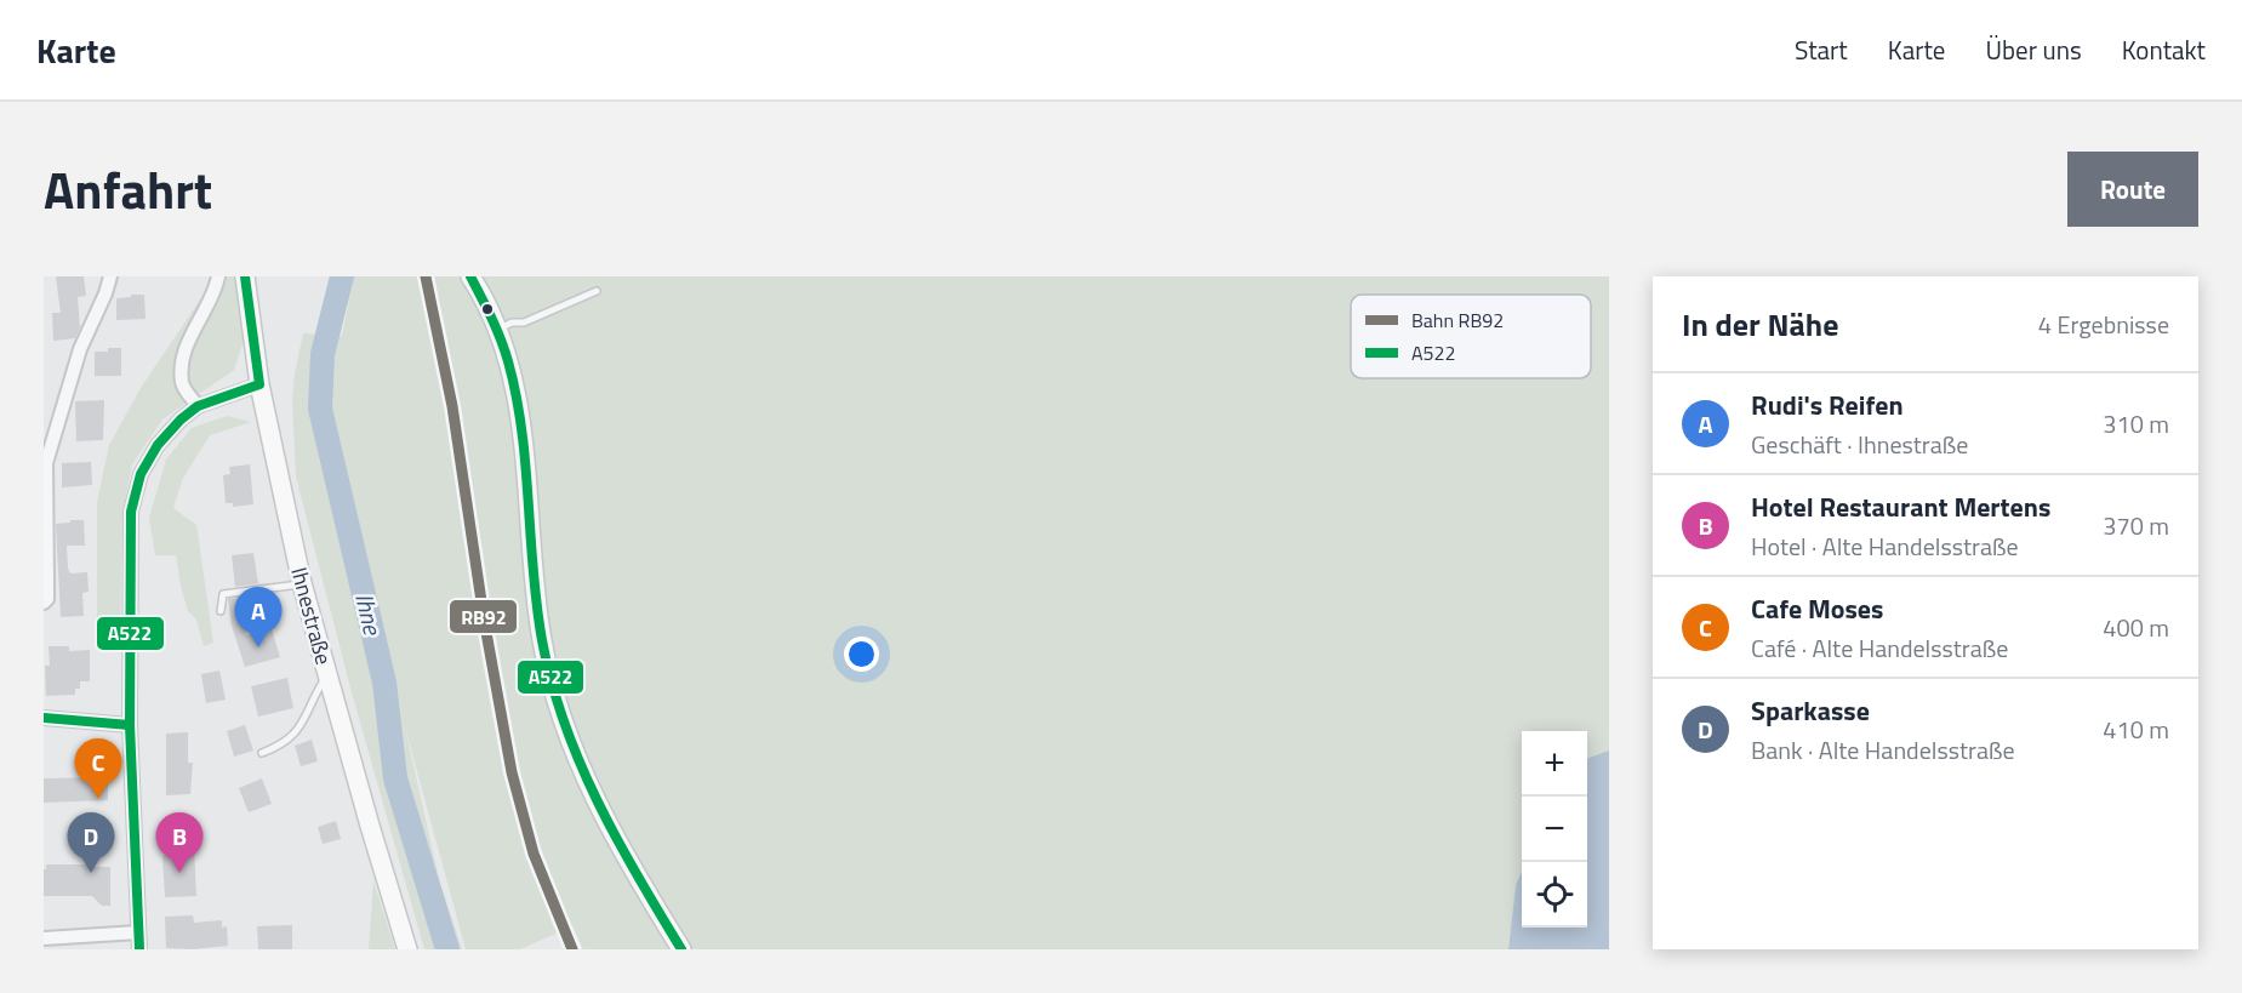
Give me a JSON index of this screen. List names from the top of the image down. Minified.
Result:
{"streets":{"main road":["Ihnestraße"]},"water":["Ihne"],"lines":["rail line RB92","transit line A522"],"legend":["Bahn RB92","A522"],"page":{"header":"Karte","nav":["Start","Karte","Über uns","Kontakt"],"title":"Anfahrt","buttons":"Route","heading":["In der Nähe","4 Ergebnisse"],"list":[{"mark":"A","name":"Rudi's Reifen","note":"Geschäft · Ihnestraße","value":"310 m"},{"mark":"B","name":"Hotel Restaurant Mertens","note":"Hotel · Alte Handelsstraße","value":"370 m"},{"mark":"C","name":"Cafe Moses","note":"Café · Alte Handelsstraße","value":"400 m"},{"mark":"D","name":"Sparkasse","note":"Bank · Alte Handelsstraße","value":"410 m"}],"pins":["A","C","B","D"],"map_buttons":["+","−"]}}
